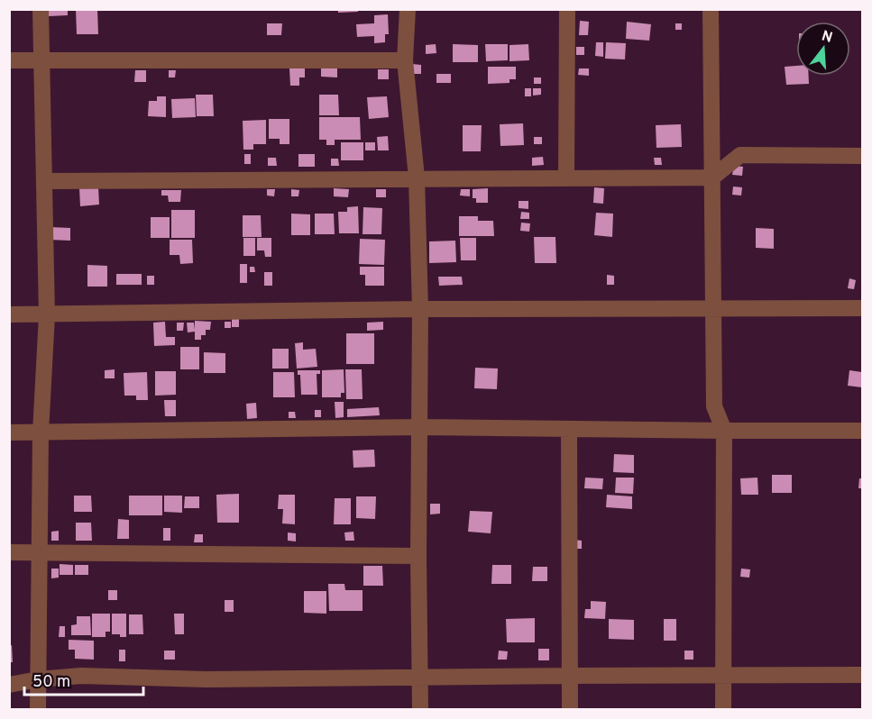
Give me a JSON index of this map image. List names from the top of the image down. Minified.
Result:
{"scale_bar":"50 m","north":"top"}
